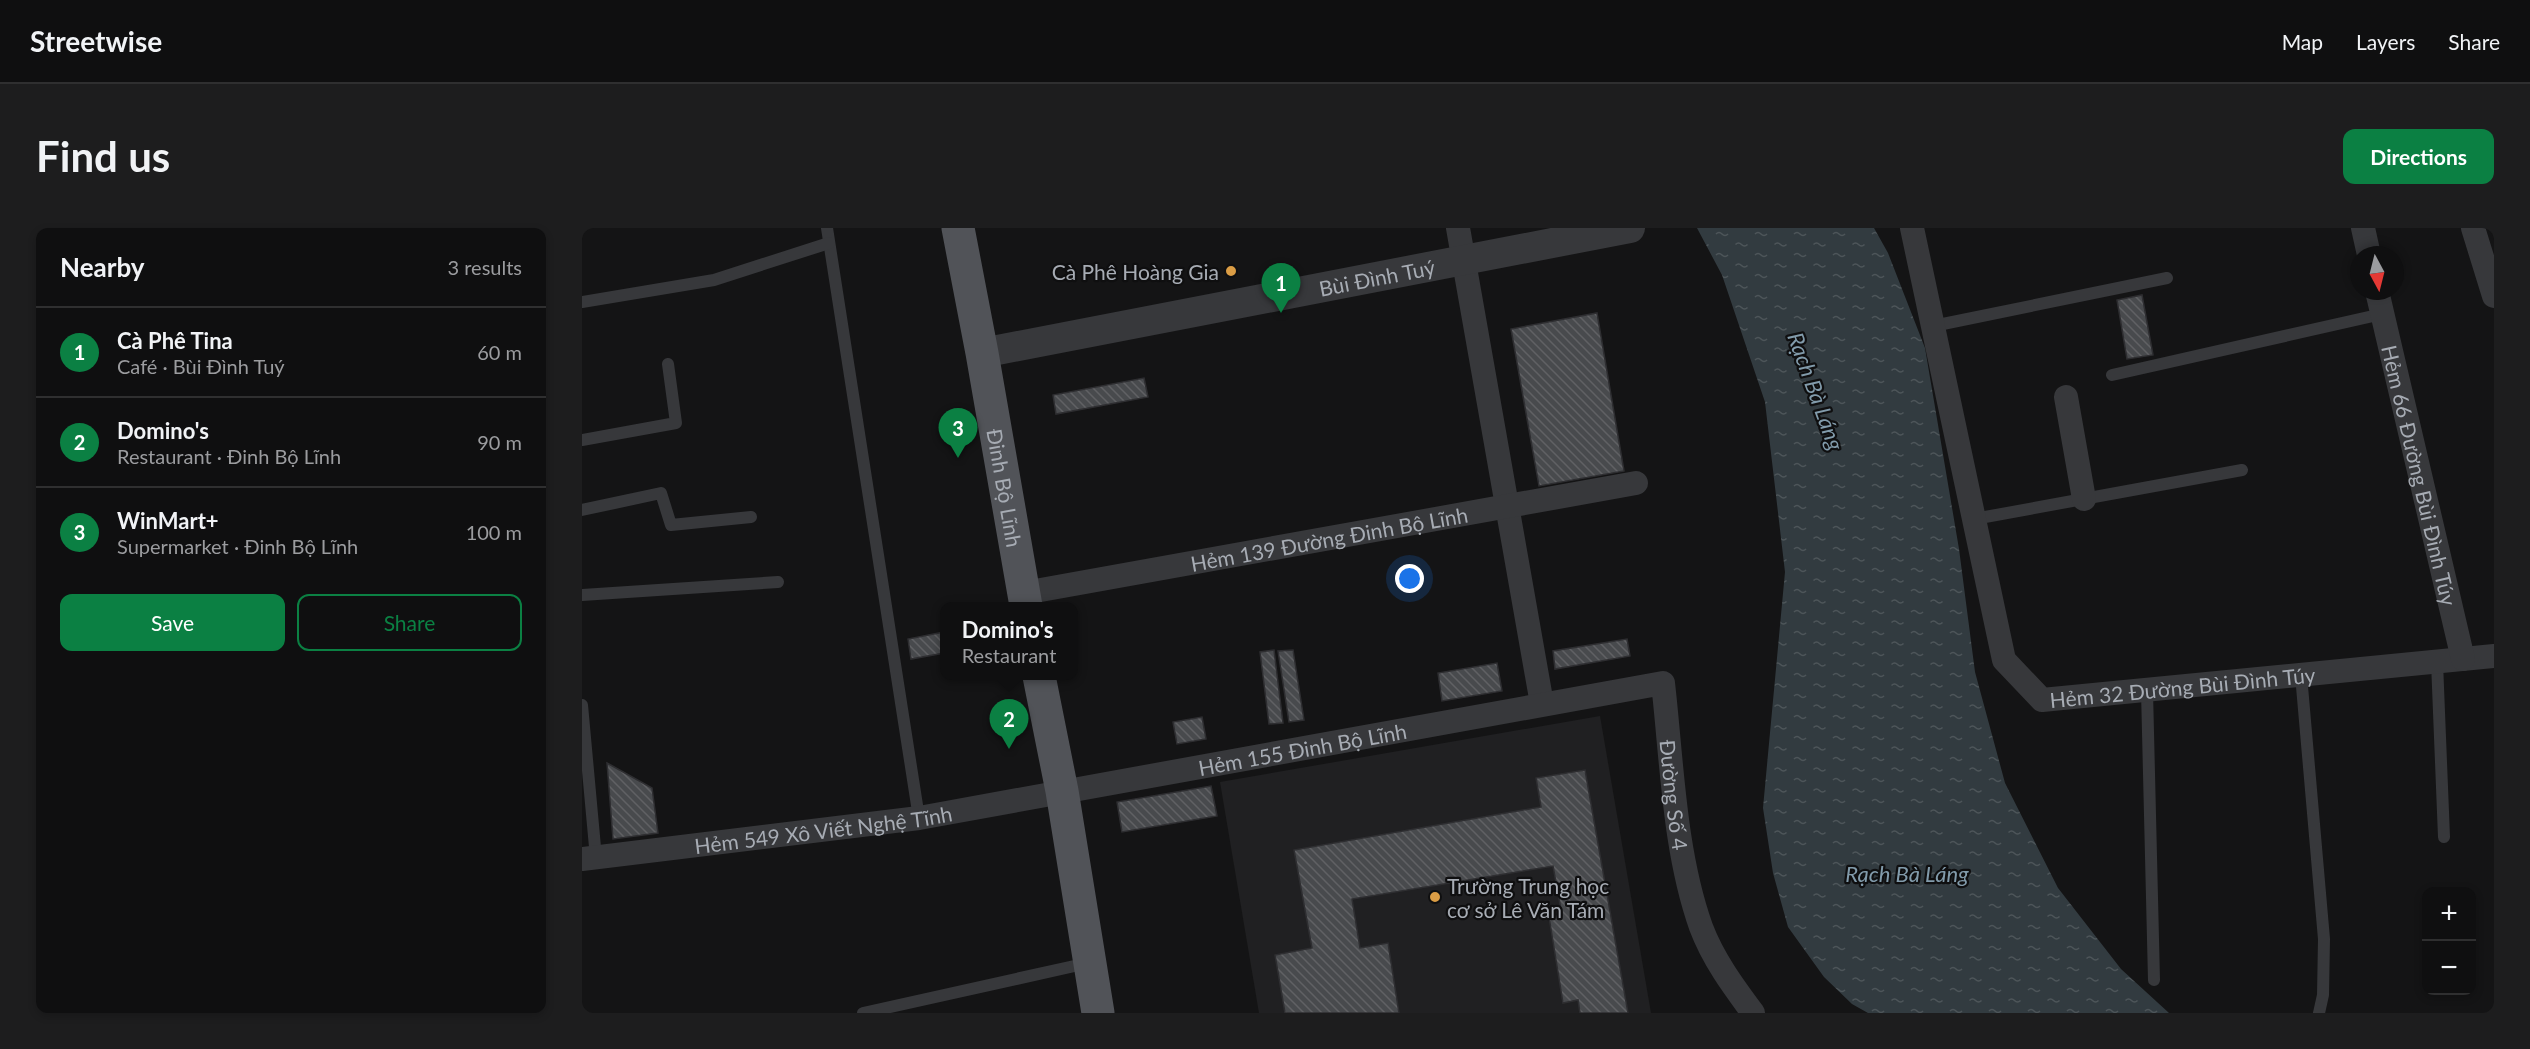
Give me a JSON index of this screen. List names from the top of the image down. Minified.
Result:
{"streets":{"main road":["Đinh Bộ Lĩnh"],"street":["Bùi Đình Tuý","Hẻm 66 Đường Bùi Đình Túy","Hẻm 139 Đường Đinh Bộ Lĩnh","Hẻm 32 Đường Bùi Đình Túy","Hẻm 155 Đinh Bộ Lĩnh","Đường Số 4","Hẻm 549 Xô Viết Nghệ Tĩnh"]},"crossings":[["Bùi Đình Tuý","Đinh Bộ Lĩnh"],["Hẻm 66 Đường Bùi Đình Túy","Hẻm 32 Đường Bùi Đình Túy"],["Đinh Bộ Lĩnh","Hẻm 139 Đường Đinh Bộ Lĩnh"],["Hẻm 155 Đinh Bộ Lĩnh","Đường Số 4"],["Hẻm 155 Đinh Bộ Lĩnh","Hẻm 549 Xô Viết Nghệ Tĩnh"]],"water":["Rạch Bà Láng"],"places":["Cà Phê Hoàng Gia","Trường Trung học cơ sở Lê Văn Tám"],"north":"bottom","page":{"header":"Streetwise","nav":["Map","Layers","Share"],"buttons":["Directions",["Save","Share"]],"title":"Find us","heading":["Nearby","3 results"],"pins":["1","3","2"],"list":[{"mark":"1","name":"Cà Phê Tina","note":"Café · Bùi Đình Tuý","value":"60 m"},{"mark":"2","name":"Domino's","note":"Restaurant · Đinh Bộ Lĩnh","value":"90 m"},{"mark":"3","name":"WinMart+","note":"Supermarket · Đinh Bộ Lĩnh","value":"100 m"}],"popup":["Domino's","Restaurant"],"map_buttons":["+","−"]}}
